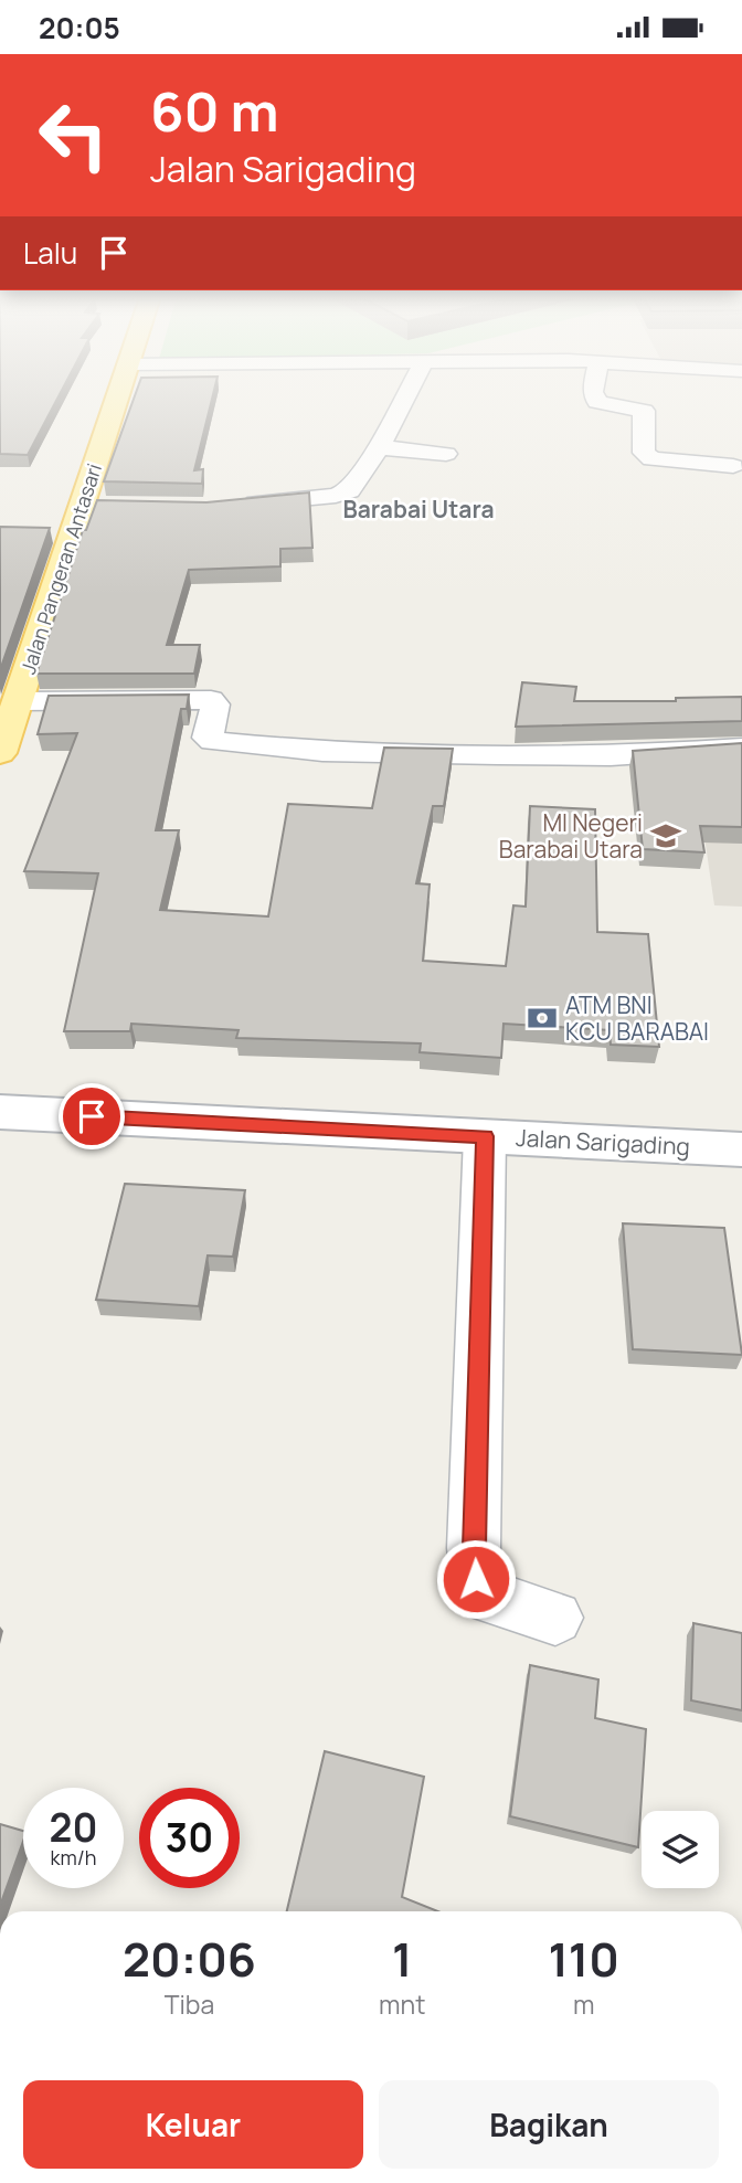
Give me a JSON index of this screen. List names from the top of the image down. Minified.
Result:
{"streets":{"main road":["Jalan Pangeran Antasari"],"street":["Jalan Sarigading"]},"districts":["Barabai Utara"],"places":{"school or university":["MI Negeri Barabai Utara"],"bank":["ATM BNI KCU BARABAI"]},"page":{"status":"20:05","turn":["60 m","Jalan Sarigading"],"then":"Lalu","speed":"20 km/h","limit":"30","eta":["20:06","Tiba","1","mnt","110","m"],"buttons":["Keluar","Bagikan"]}}
